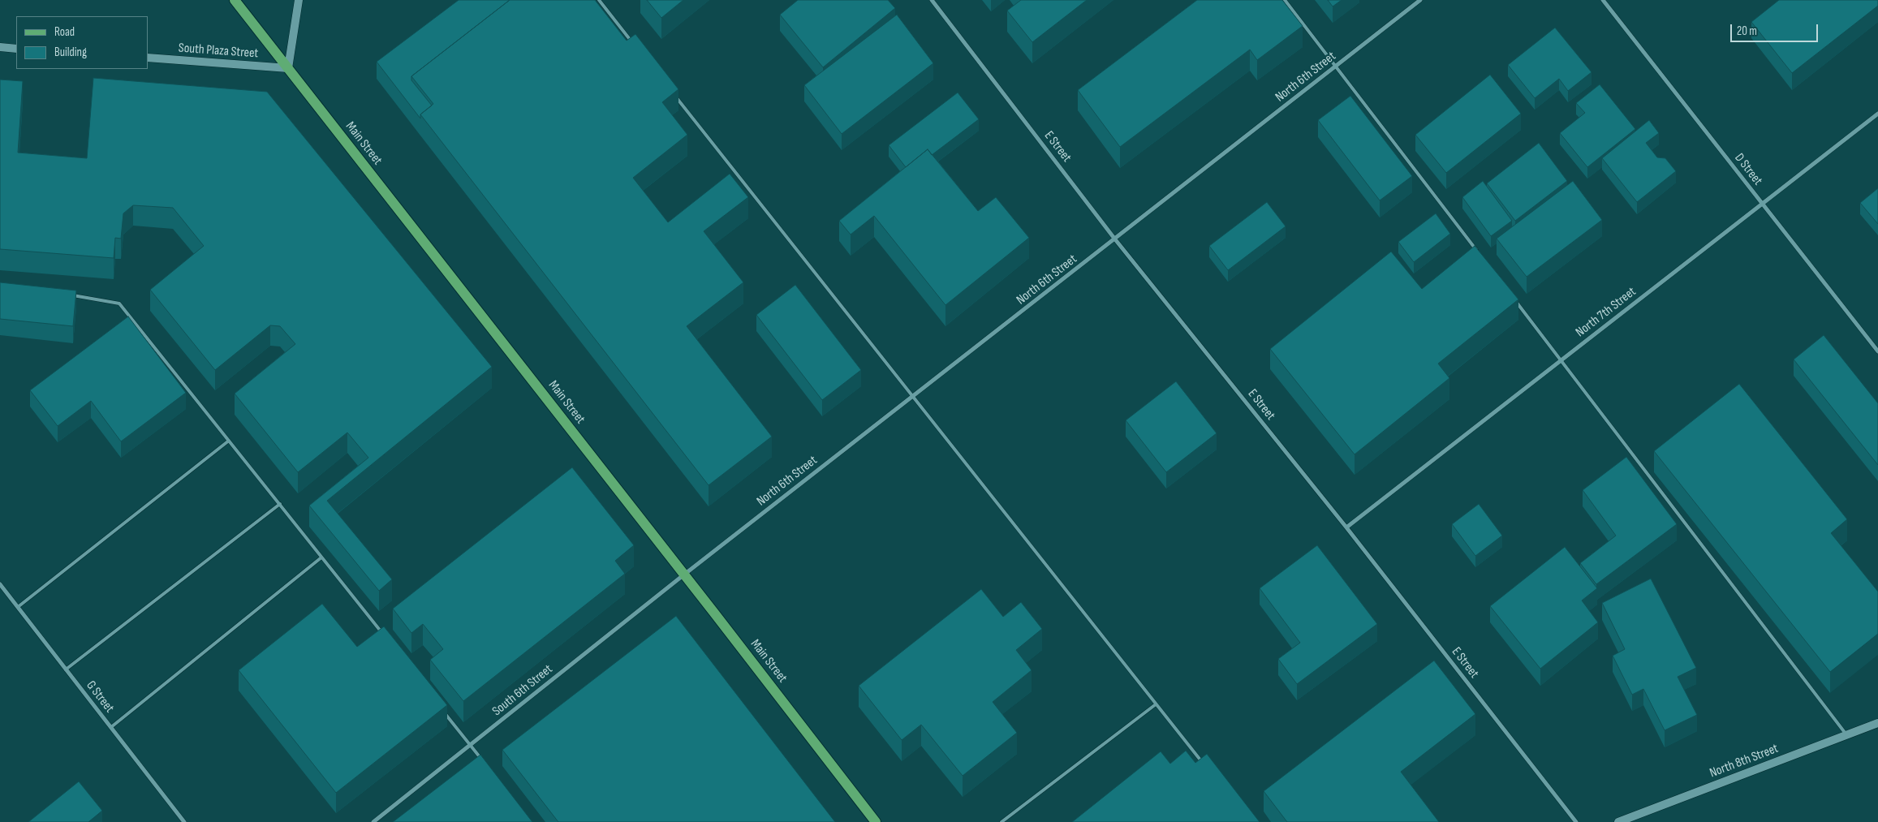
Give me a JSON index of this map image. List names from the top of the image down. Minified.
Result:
{"streets":{"main road":["South Plaza Street","Main Street","North 8th Street"],"street":["North 6th Street","E Street","D Street","North 7th Street","South 6th Street","G Street"]},"crossings":[["South Plaza Street","Main Street"],["North 6th Street","Main Street"],["North 6th Street","E Street"],["North 6th Street","South 6th Street"],["Main Street","South 6th Street"],["E Street","North 7th Street"],["D Street","North 7th Street"]],"legend":["Road","Building"],"scale_bar":"20 m"}
